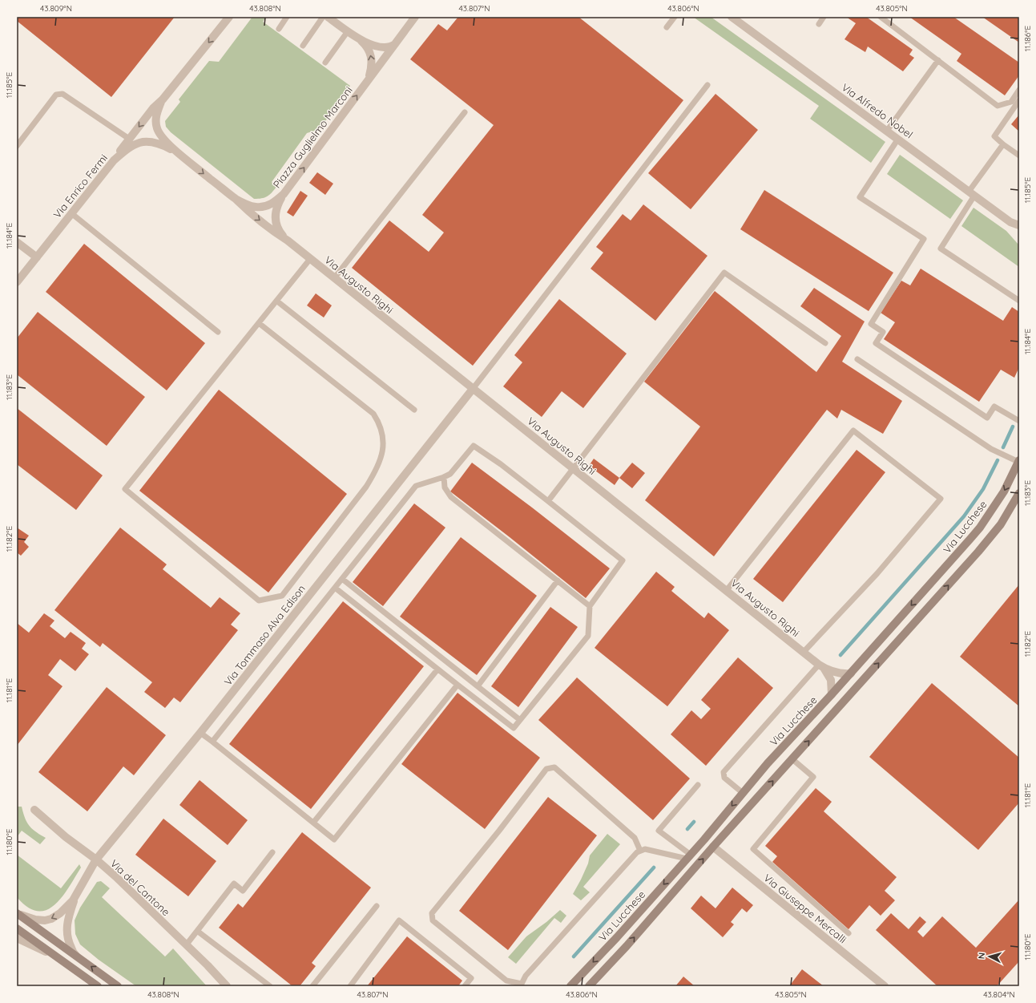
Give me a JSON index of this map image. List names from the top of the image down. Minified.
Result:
{"streets":{"main road":["Via Lucchese"],"street":["Via Alfredo Nobel","Piazza Guglielmo Marconi","Via Enrico Fermi","Via Augusto Righi","Via Tommaso Alva Edison","Via del Cantone","Via Giuseppe Mercalli"]},"crossings":[["Piazza Guglielmo Marconi","Via Enrico Fermi"],["Piazza Guglielmo Marconi","Via Augusto Righi"],["Via Augusto Righi","Via Lucchese"],["Via Augusto Righi","Via Tommaso Alva Edison"],["Via Tommaso Alva Edison","Via del Cantone"]],"north":"left","coordinates":["43.809°N","43.808°N","43.807°N","43.806°N","43.805°N","11.186°E","11.185°E","11.184°E","11.183°E","11.182°E","11.181°E","11.180°E","43.804°N"]}
